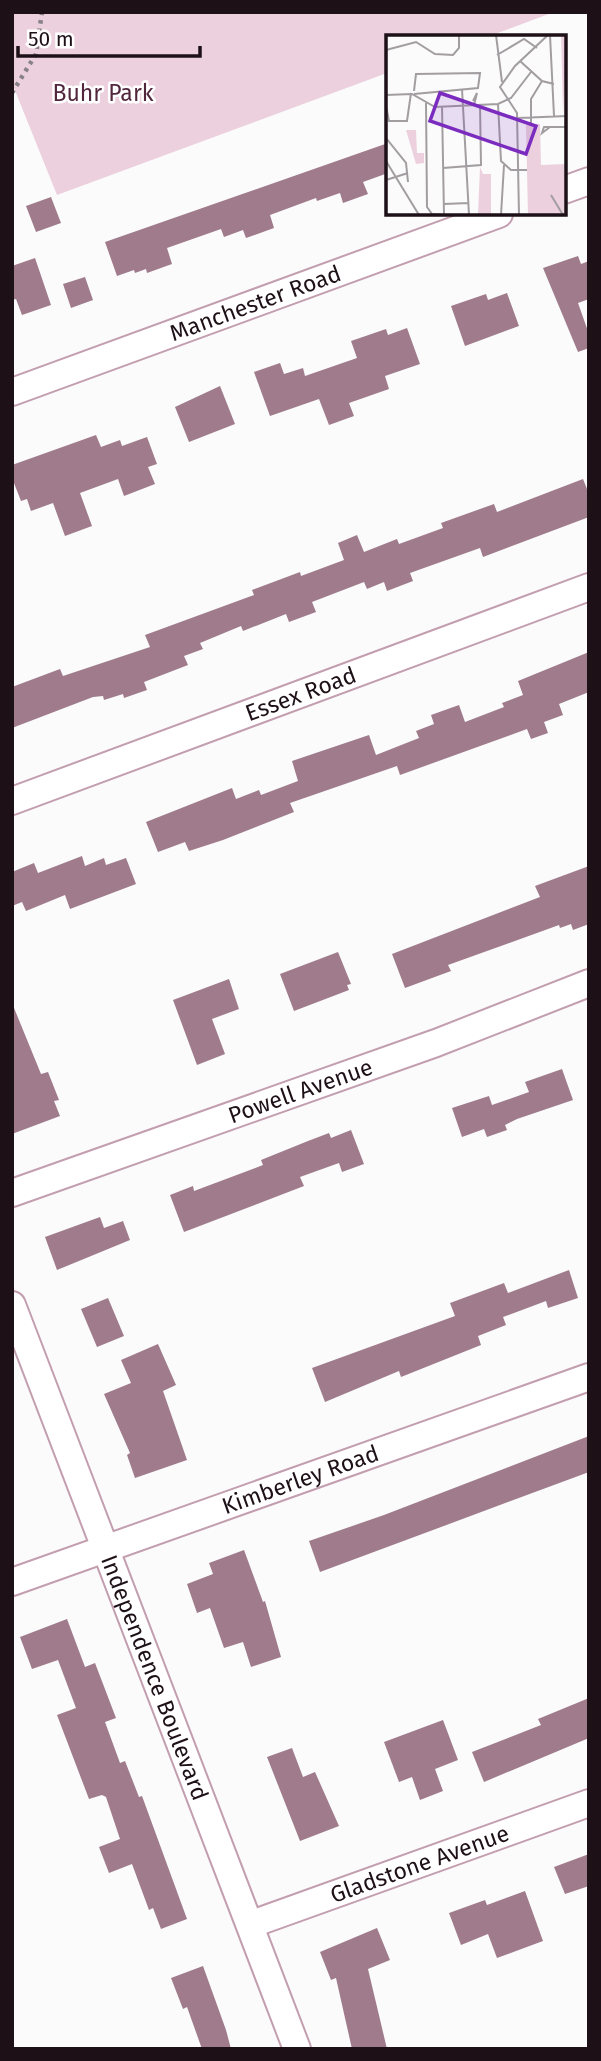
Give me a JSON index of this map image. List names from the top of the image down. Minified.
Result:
{"streets":{"street":["Manchester Road","Essex Road","Powell Avenue","Kimberley Road","Independence Boulevard","Gladstone Avenue"]},"crossings":[["Kimberley Road","Independence Boulevard"],["Independence Boulevard","Gladstone Avenue"]],"parks":["Buhr Park"],"scale_bar":"50 m"}
